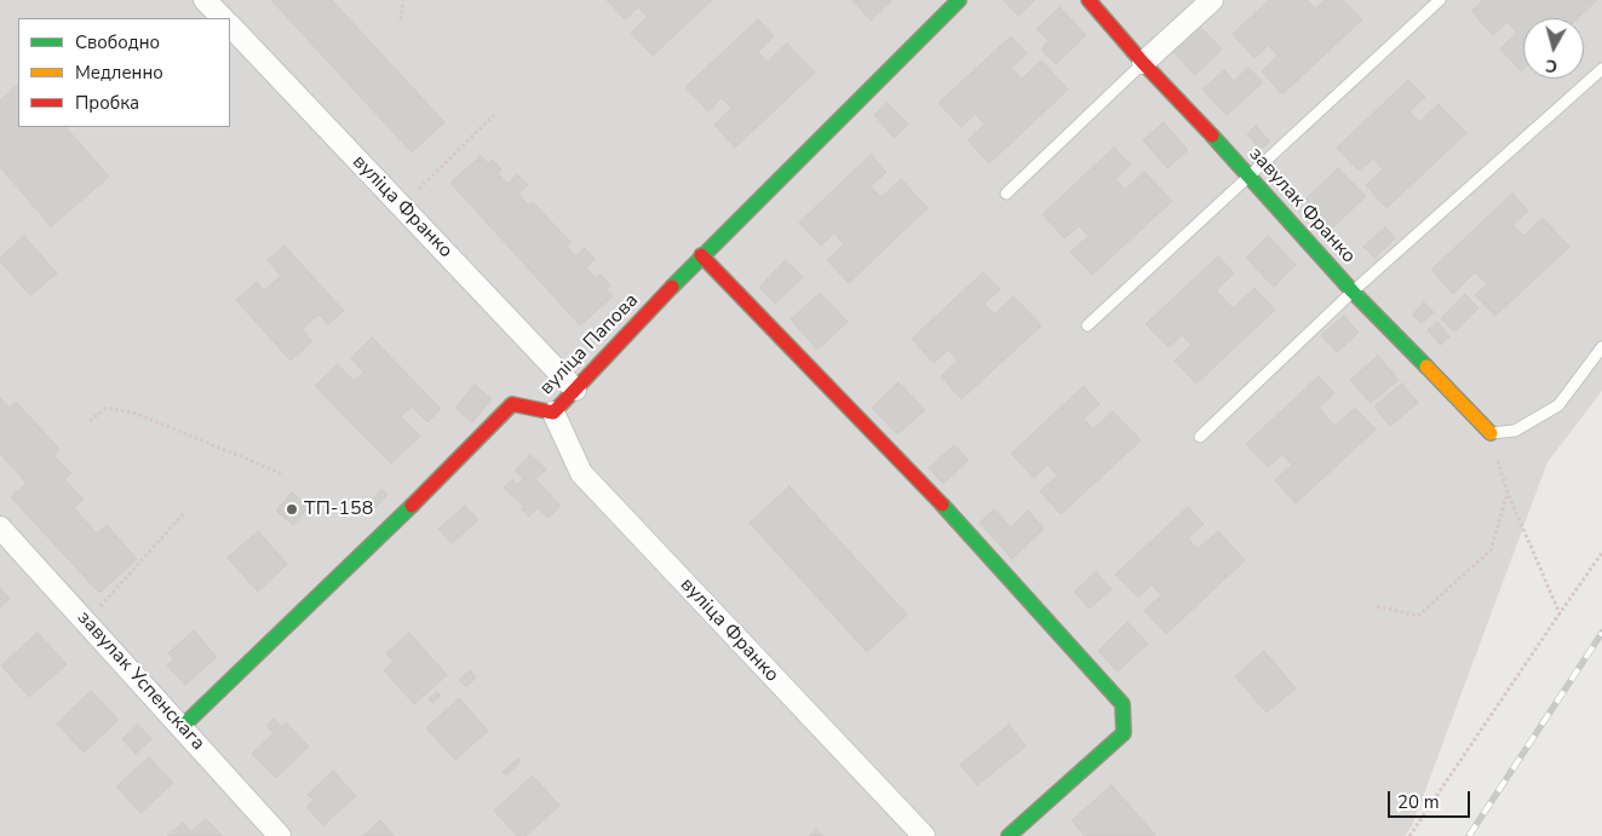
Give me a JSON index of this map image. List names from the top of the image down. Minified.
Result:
{"streets":{"street":["завулак Франко","вуліца Франко","вуліца Папова","завулак Успенскага"]},"crossings":[["вуліца Франко","вуліца Папова"],["вуліца Папова","завулак Успенскага"]],"places":["ТП-158"],"legend":["Свободно","Медленно","Пробка"],"scale_bar":"20 m","north":"bottom"}
